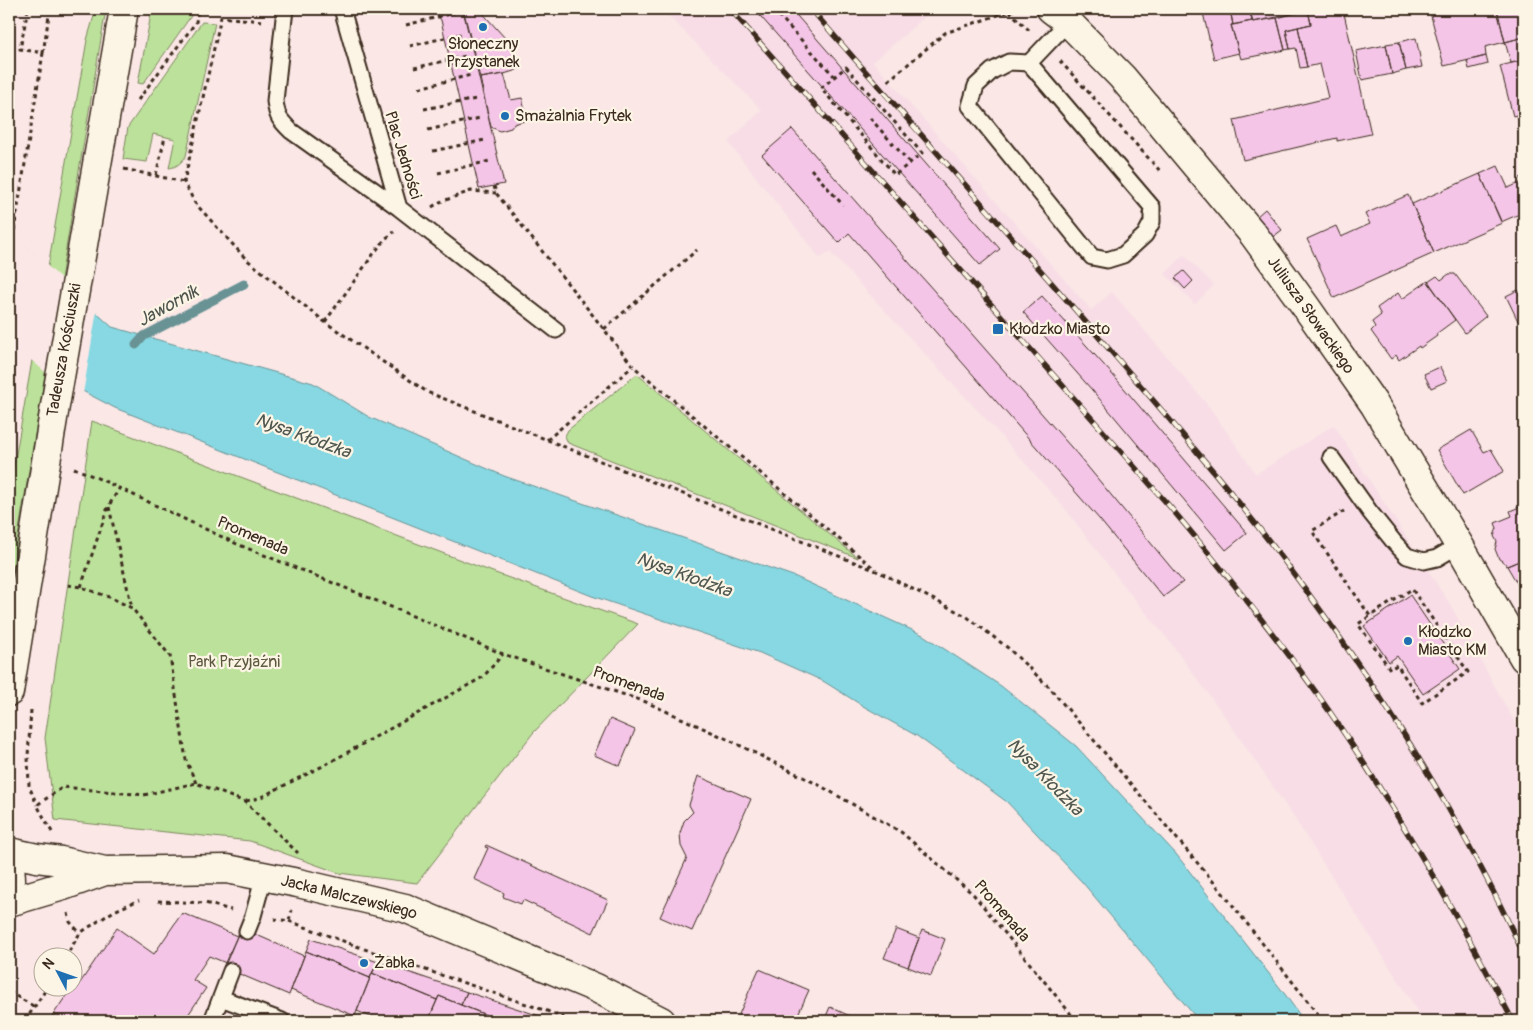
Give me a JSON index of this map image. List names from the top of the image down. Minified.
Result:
{"streets":{"street":["Juliusza Słowackiego","Tadeusza Kościuszki","Jacka Malczewskiego"],"lane":["Plac Jedności"],"path":["Promenada"]},"water":["Jawornik","Nysa Kłodzka"],"parks":["Park Przyjaźni"],"places":{"other":["Słoneczny Przystanek","Smażalnia Frytek","Kłodzko Miasto KM","Żabka"],"transit":["Kłodzko Miasto"]},"north":"top left"}
